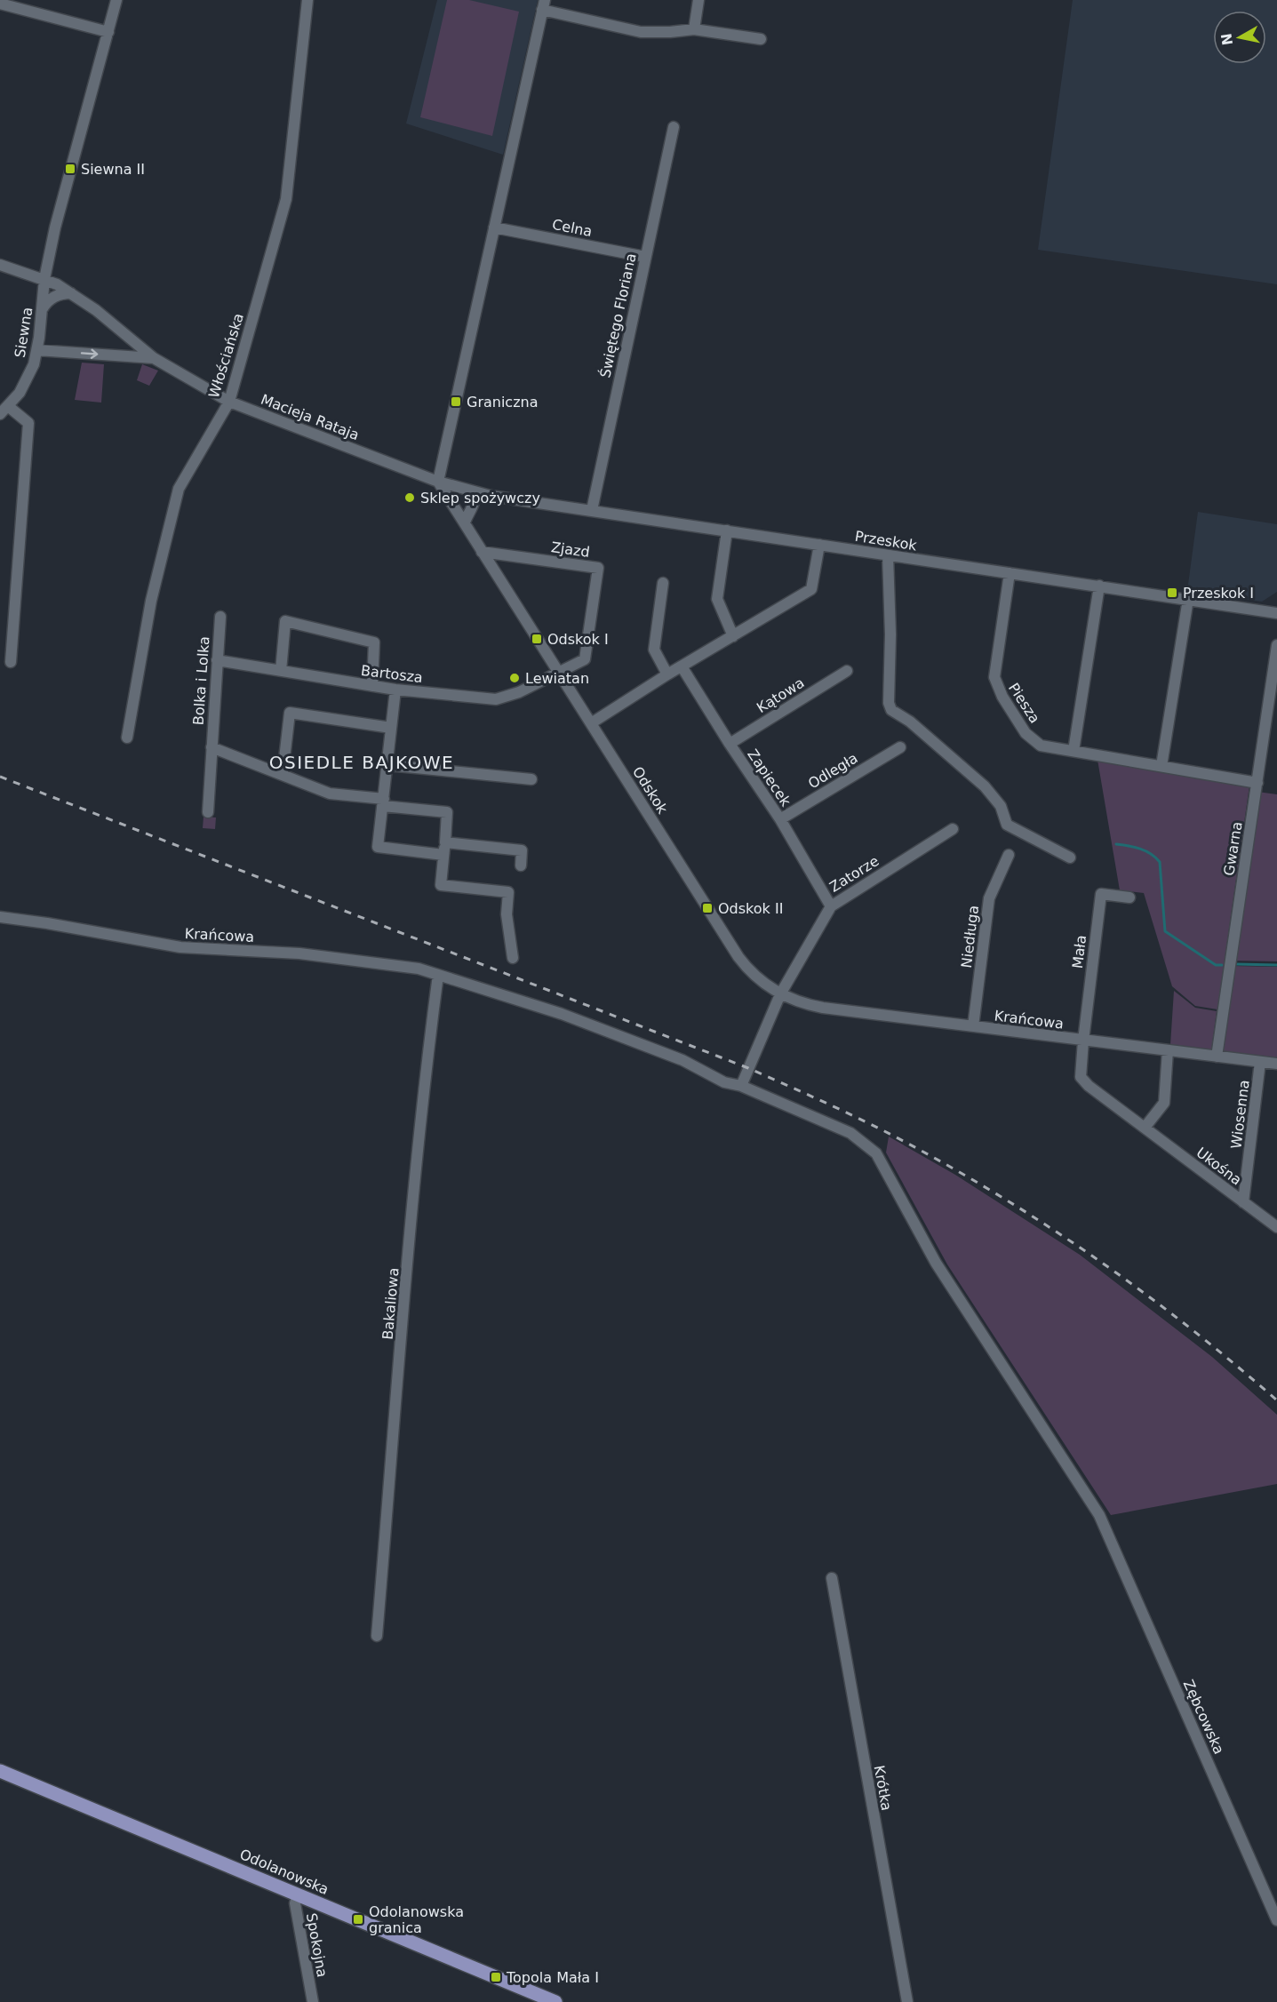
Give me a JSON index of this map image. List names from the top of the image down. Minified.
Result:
{"streets":{"main road":["Odolanowska"],"street":["Celna","Świętego Floriana","Siewna","Włościańska","Macieja Rataja","Przeskok","Zjazd","Bartosza","Bolka i Lolka","Kątowa","Piesza","Odległa","Zapiecek","Odskok","Gwarna","Zatorze","Krańcowa","Niedługa","Mała","Wiosenna","Ukośna","Bakaliowa","Zębcowska","Krótka","Spokojna"]},"crossings":[["Celna","Świętego Floriana"],["Świętego Floriana","Przeskok"],["Siewna","Macieja Rataja"],["Włościańska","Macieja Rataja"],["Macieja Rataja","Przeskok"],["Macieja Rataja","Odskok"],["Przeskok","Piesza"],["Przeskok","Odskok"],["Zjazd","Bartosza"],["Zjazd","Odskok"],["Bartosza","Bolka i Lolka"],["Bartosza","Odskok"],["Kątowa","Zapiecek"],["Piesza","Gwarna"],["Odległa","Zapiecek"],["Zapiecek","Zatorze"],["Odskok","Zatorze"],["Odskok","Krańcowa"],["Gwarna","Krańcowa"],["Zatorze","Krańcowa"],["Krańcowa","Niedługa"],["Krańcowa","Mała"],["Krańcowa","Wiosenna"],["Krańcowa","Ukośna"],["Krańcowa","Bakaliowa"],["Krańcowa","Zębcowska"],["Mała","Ukośna"],["Wiosenna","Ukośna"],["Odolanowska","Spokojna"]],"districts":["OSIEDLE BAJKOWE"],"places":{"transit":["Siewna II","Graniczna","Przeskok I","Odskok I","Odskok II","Odolanowska granica","Topola Mała I"],"other":["Sklep spożywczy","Lewiatan"]},"north":"left"}
